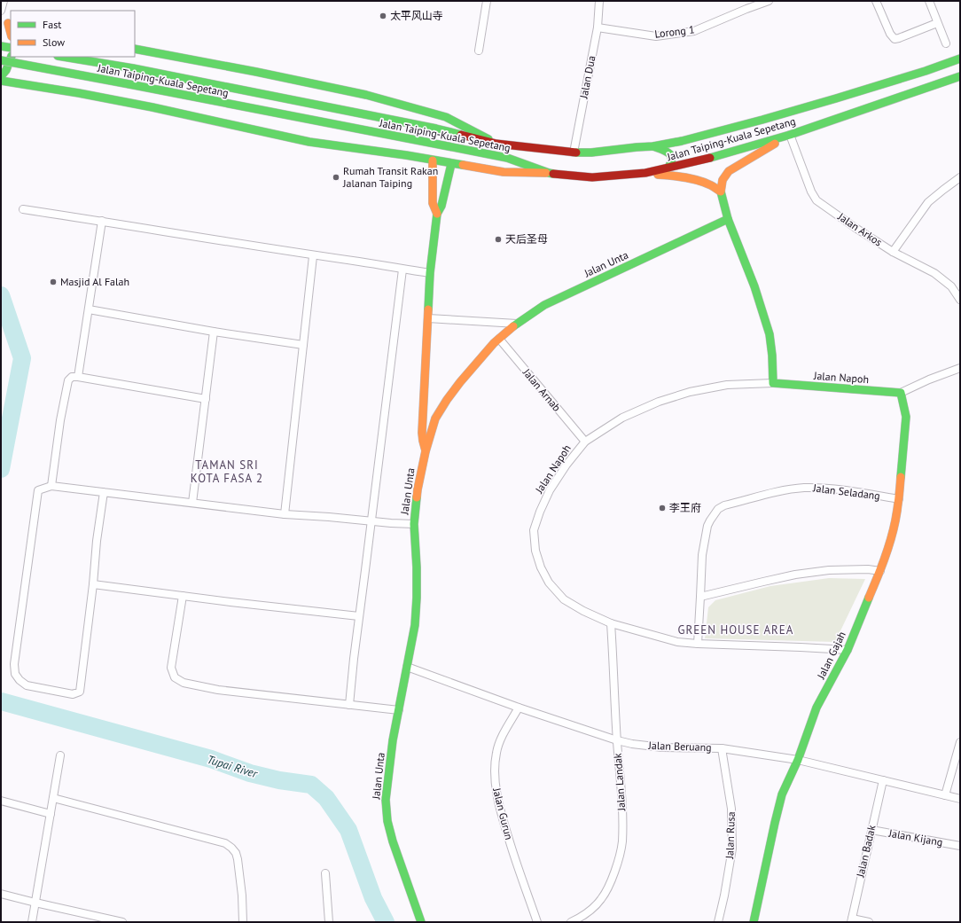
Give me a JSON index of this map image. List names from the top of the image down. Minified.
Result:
{"streets":{"main road":["Jalan Taiping-Kuala Sepetang","Jalan Unta","Jalan Napoh","Jalan Gajah"],"street":["Lorong 1","Jalan Dua","Jalan Arkos","Jalan Arnab","Jalan Seladang","Jalan Beruang","Jalan Landak","Jalan Gurun","Jalan Rusa","Jalan Kijang","Jalan Badak"]},"crossings":[["Lorong 1","Jalan Dua"],["Jalan Dua","Jalan Taiping-Kuala Sepetang"],["Jalan Taiping-Kuala Sepetang","Jalan Arkos"],["Jalan Unta","Jalan Arnab"],["Jalan Unta","Jalan Beruang"],["Jalan Napoh","Jalan Arnab"],["Jalan Napoh","Jalan Seladang"],["Jalan Napoh","Jalan Gajah"],["Jalan Napoh","Jalan Landak"],["Jalan Seladang","Jalan Gajah"],["Jalan Gajah","Jalan Beruang"],["Jalan Beruang","Jalan Landak"],["Jalan Beruang","Jalan Gurun"],["Jalan Beruang","Jalan Rusa"],["Jalan Beruang","Jalan Badak"],["Jalan Kijang","Jalan Badak"]],"districts":["TAMAN SRI KOTA FASA 2","GREEN HOUSE AREA"],"water":["Tupai River"],"places":["太平风山寺","Rumah Transit Rakan Jalanan Taiping","天后圣母","Masjid Al Falah","李王府"],"legend":["Fast","Slow"]}
